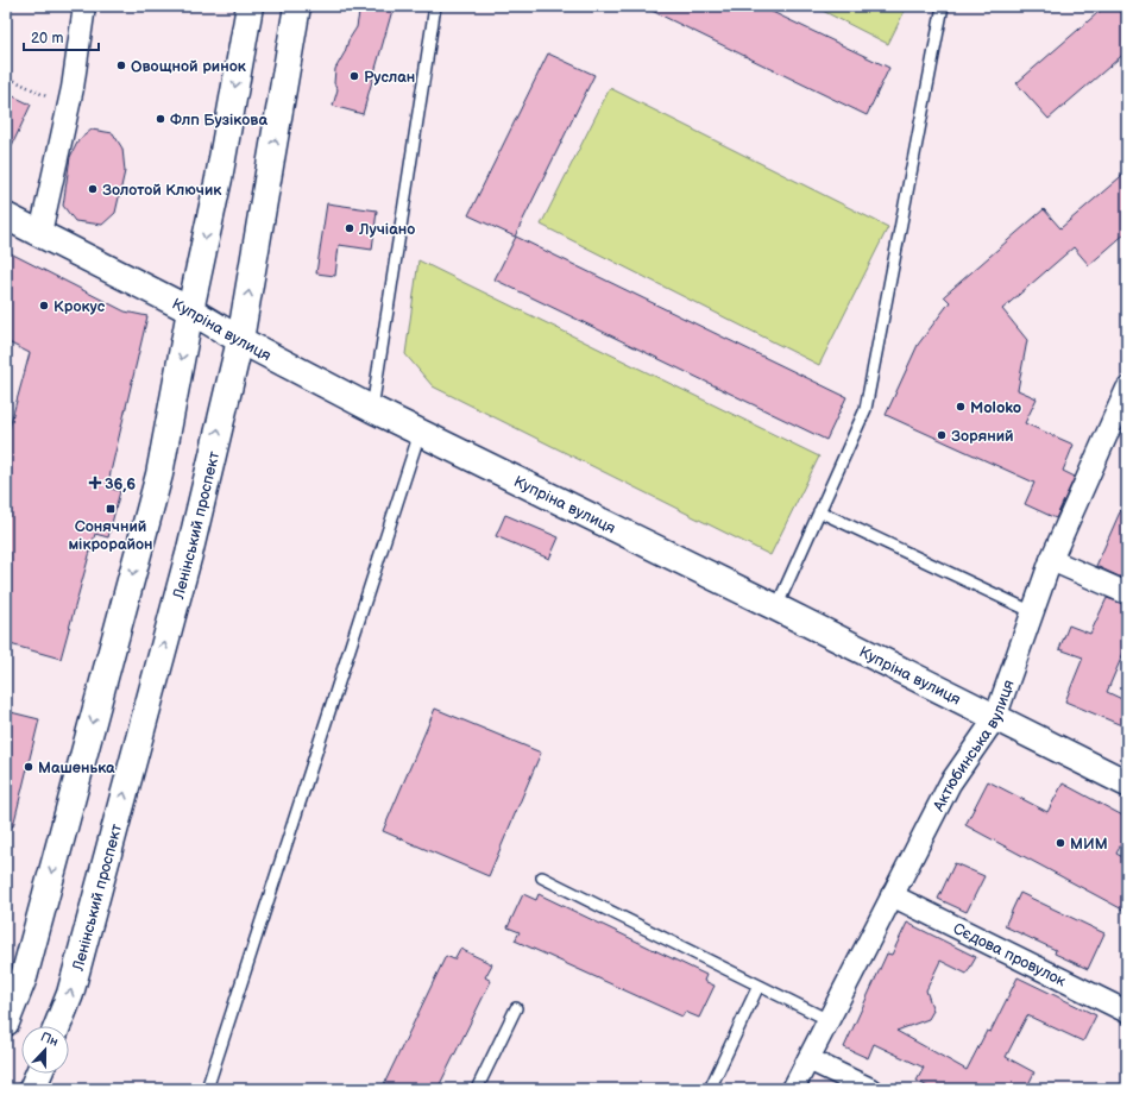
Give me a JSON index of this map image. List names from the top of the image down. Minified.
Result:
{"streets":{"main road":["Купріна вулиця","Ленінський проспект"],"street":["Актюбинська вулиця","Сєдова провулок"]},"crossings":[["Купріна вулиця","Ленінський проспект"],["Купріна вулиця","Актюбинська вулиця"],["Актюбинська вулиця","Сєдова провулок"]],"places":{"other":["Овощной ринок","Руслан","Флп Бузікова","Золотой Ключик","Лучіано","Крокус","Moloko","Зоряний","Машенька","МИМ"],"health":["36,6"],"transit":["Сонячний мікрорайон"]},"scale_bar":"20 m","north":"top"}
